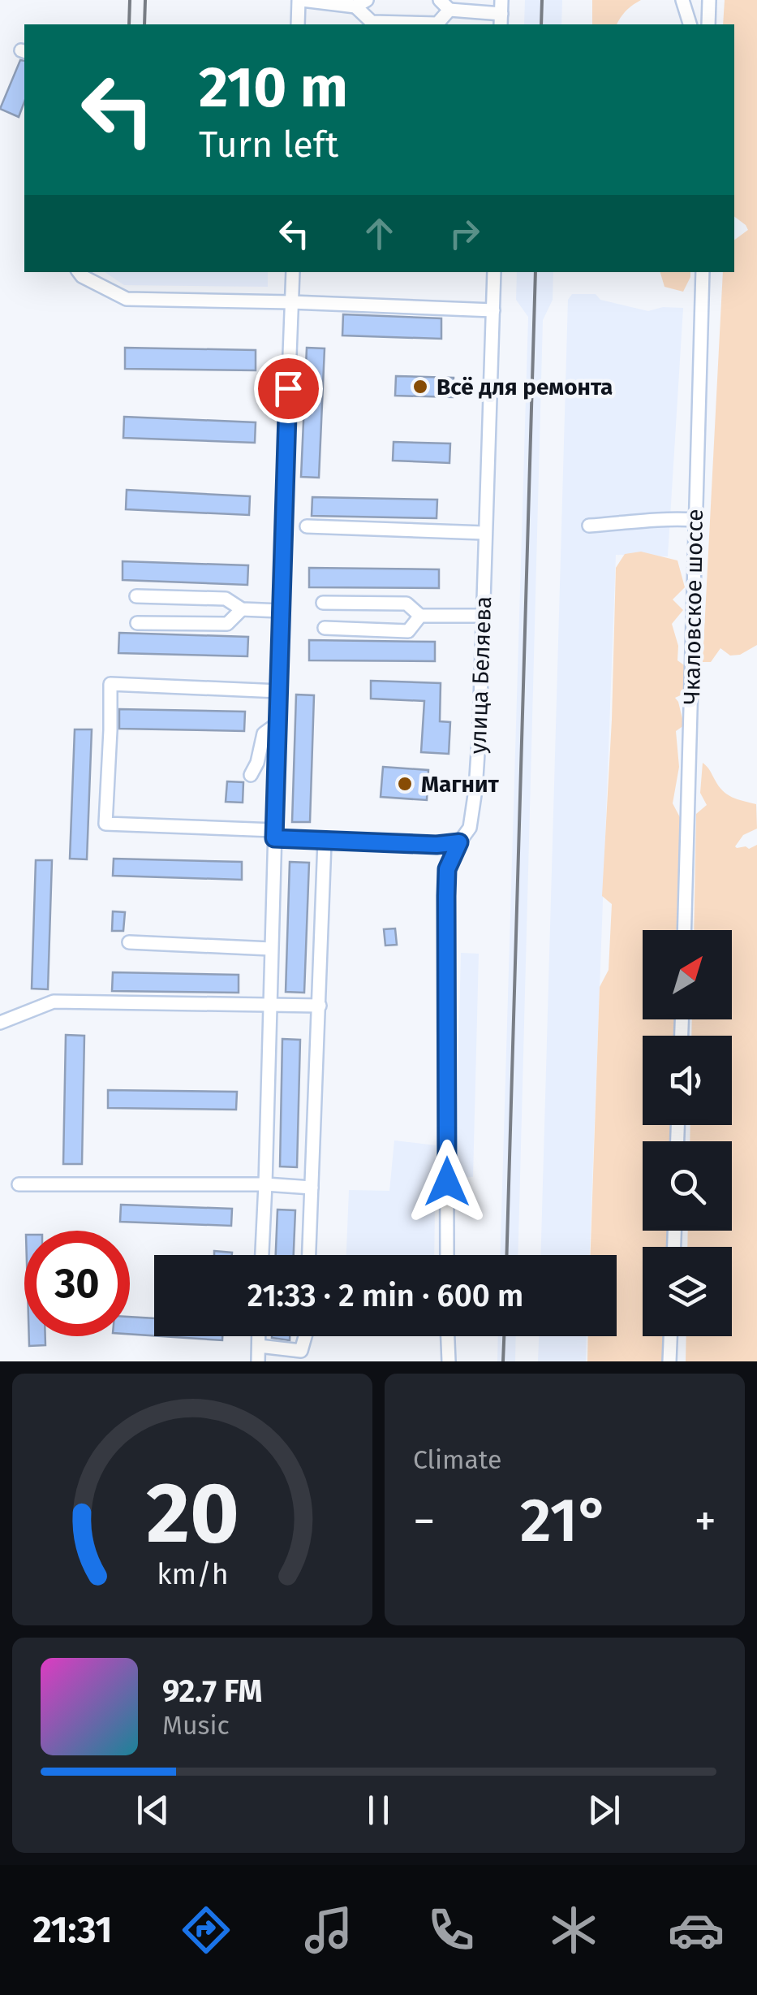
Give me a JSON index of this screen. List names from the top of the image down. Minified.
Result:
{"streets":{"street":["Чкаловское шоссе","улица Беляева"]},"places":["Всё для ремонта","Магнит"],"north":"top right","page":{"turn":["210 m","Turn left"],"limit":"30","trip":"21:33 · 2 min · 600 m","tile":"Climate","heat":["−","21°","+"],"song":["92.7 FM","Music"],"tabs":"21:31","gauge":["20","km/h"]}}
